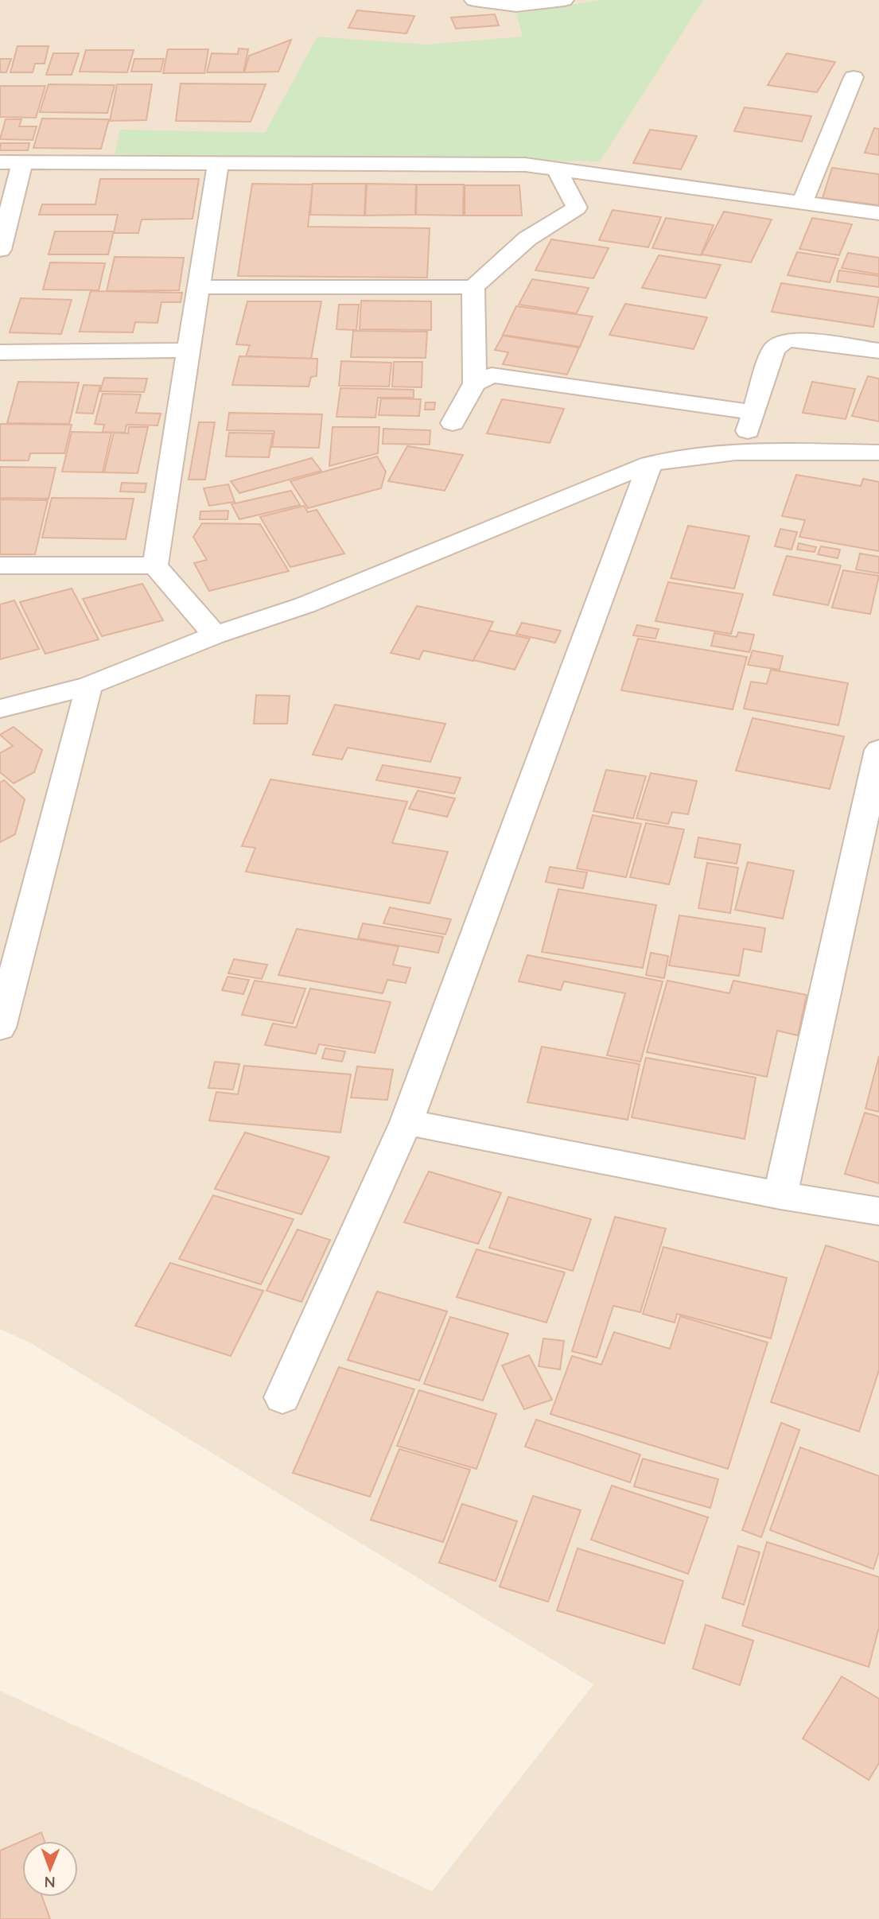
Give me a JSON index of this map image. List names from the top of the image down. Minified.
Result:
{"north":"bottom"}
